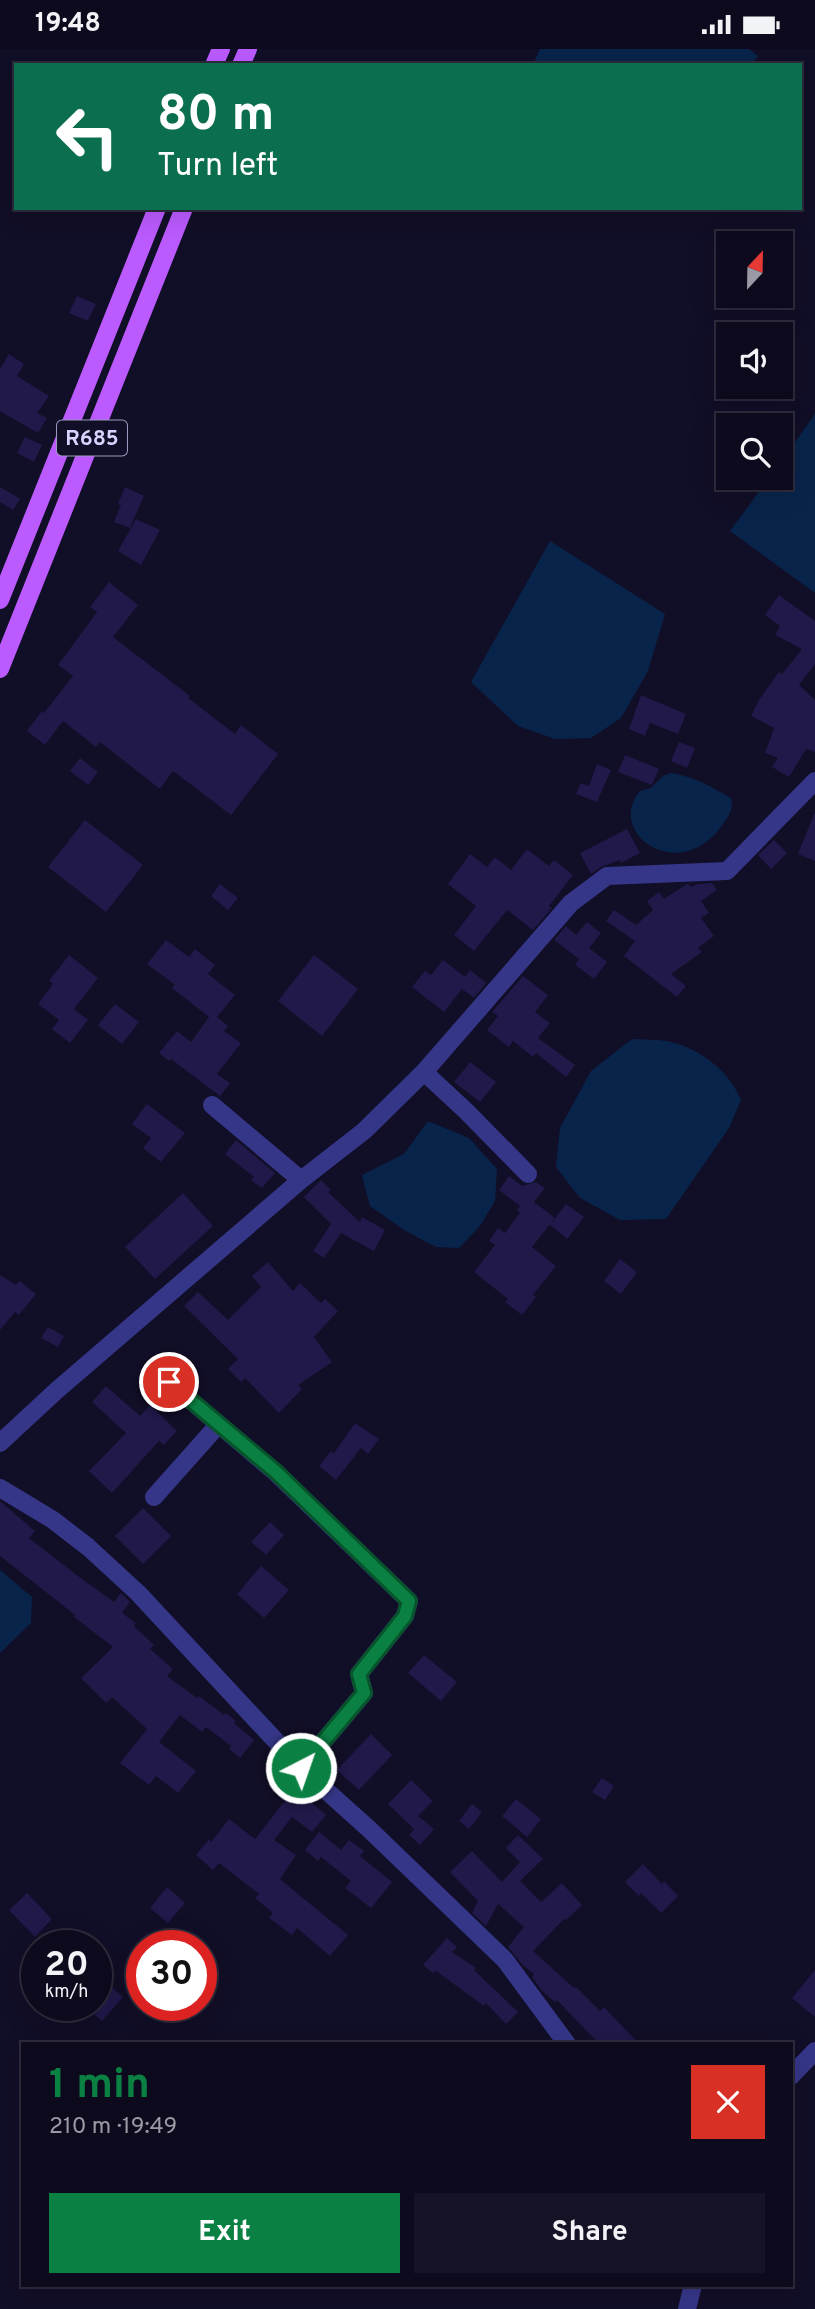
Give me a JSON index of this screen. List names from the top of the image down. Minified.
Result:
{"streets":{"main road":["R685"]},"north":"top","page":{"status":"19:48","turn":["80 m","Turn left"],"speed":"20 km/h","limit":"30","heading":["1 min","210 m · 19:49"],"buttons":["Exit","Share"]}}
